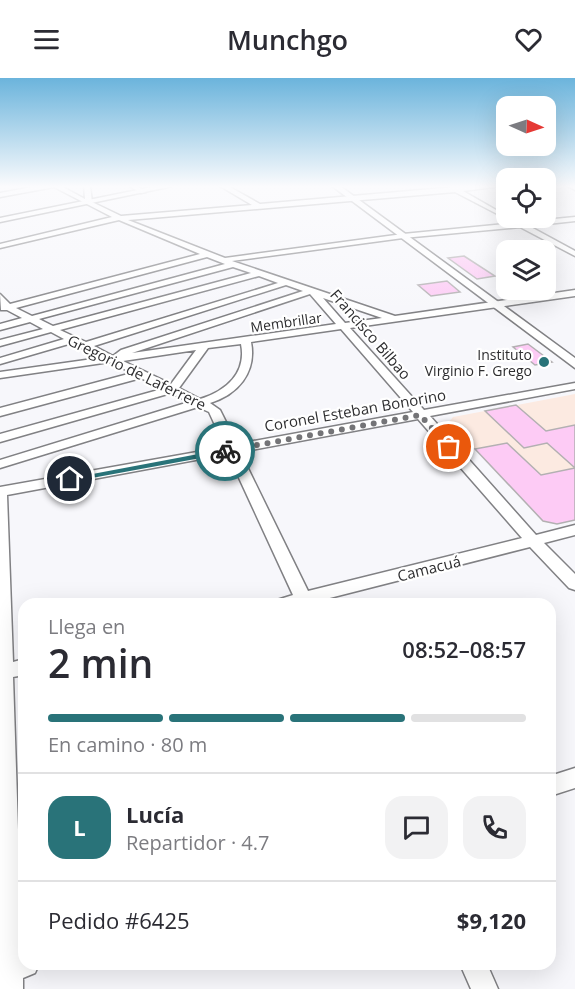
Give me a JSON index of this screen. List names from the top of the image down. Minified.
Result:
{"streets":{"street":["Membrillar","Francisco Bilbao","Gregorio de Laferrere","Coronel Esteban Bonorino","Camacuá"]},"crossings":[["Membrillar","Francisco Bilbao"],["Membrillar","Gregorio de Laferrere"],["Francisco Bilbao","Coronel Esteban Bonorino"],["Francisco Bilbao","Camacuá"],["Gregorio de Laferrere","Coronel Esteban Bonorino"]],"places":["Instituto Virginio F. Grego"],"north":"right","page":{"header":"Munchgo","heading":["2 min","Llega en","08:52–08:57"],"panel":["Lucía","Repartidor · 4.7","Pedido #6425","$9,120"],"bar":"En camino · 80 m","round":"L"}}
